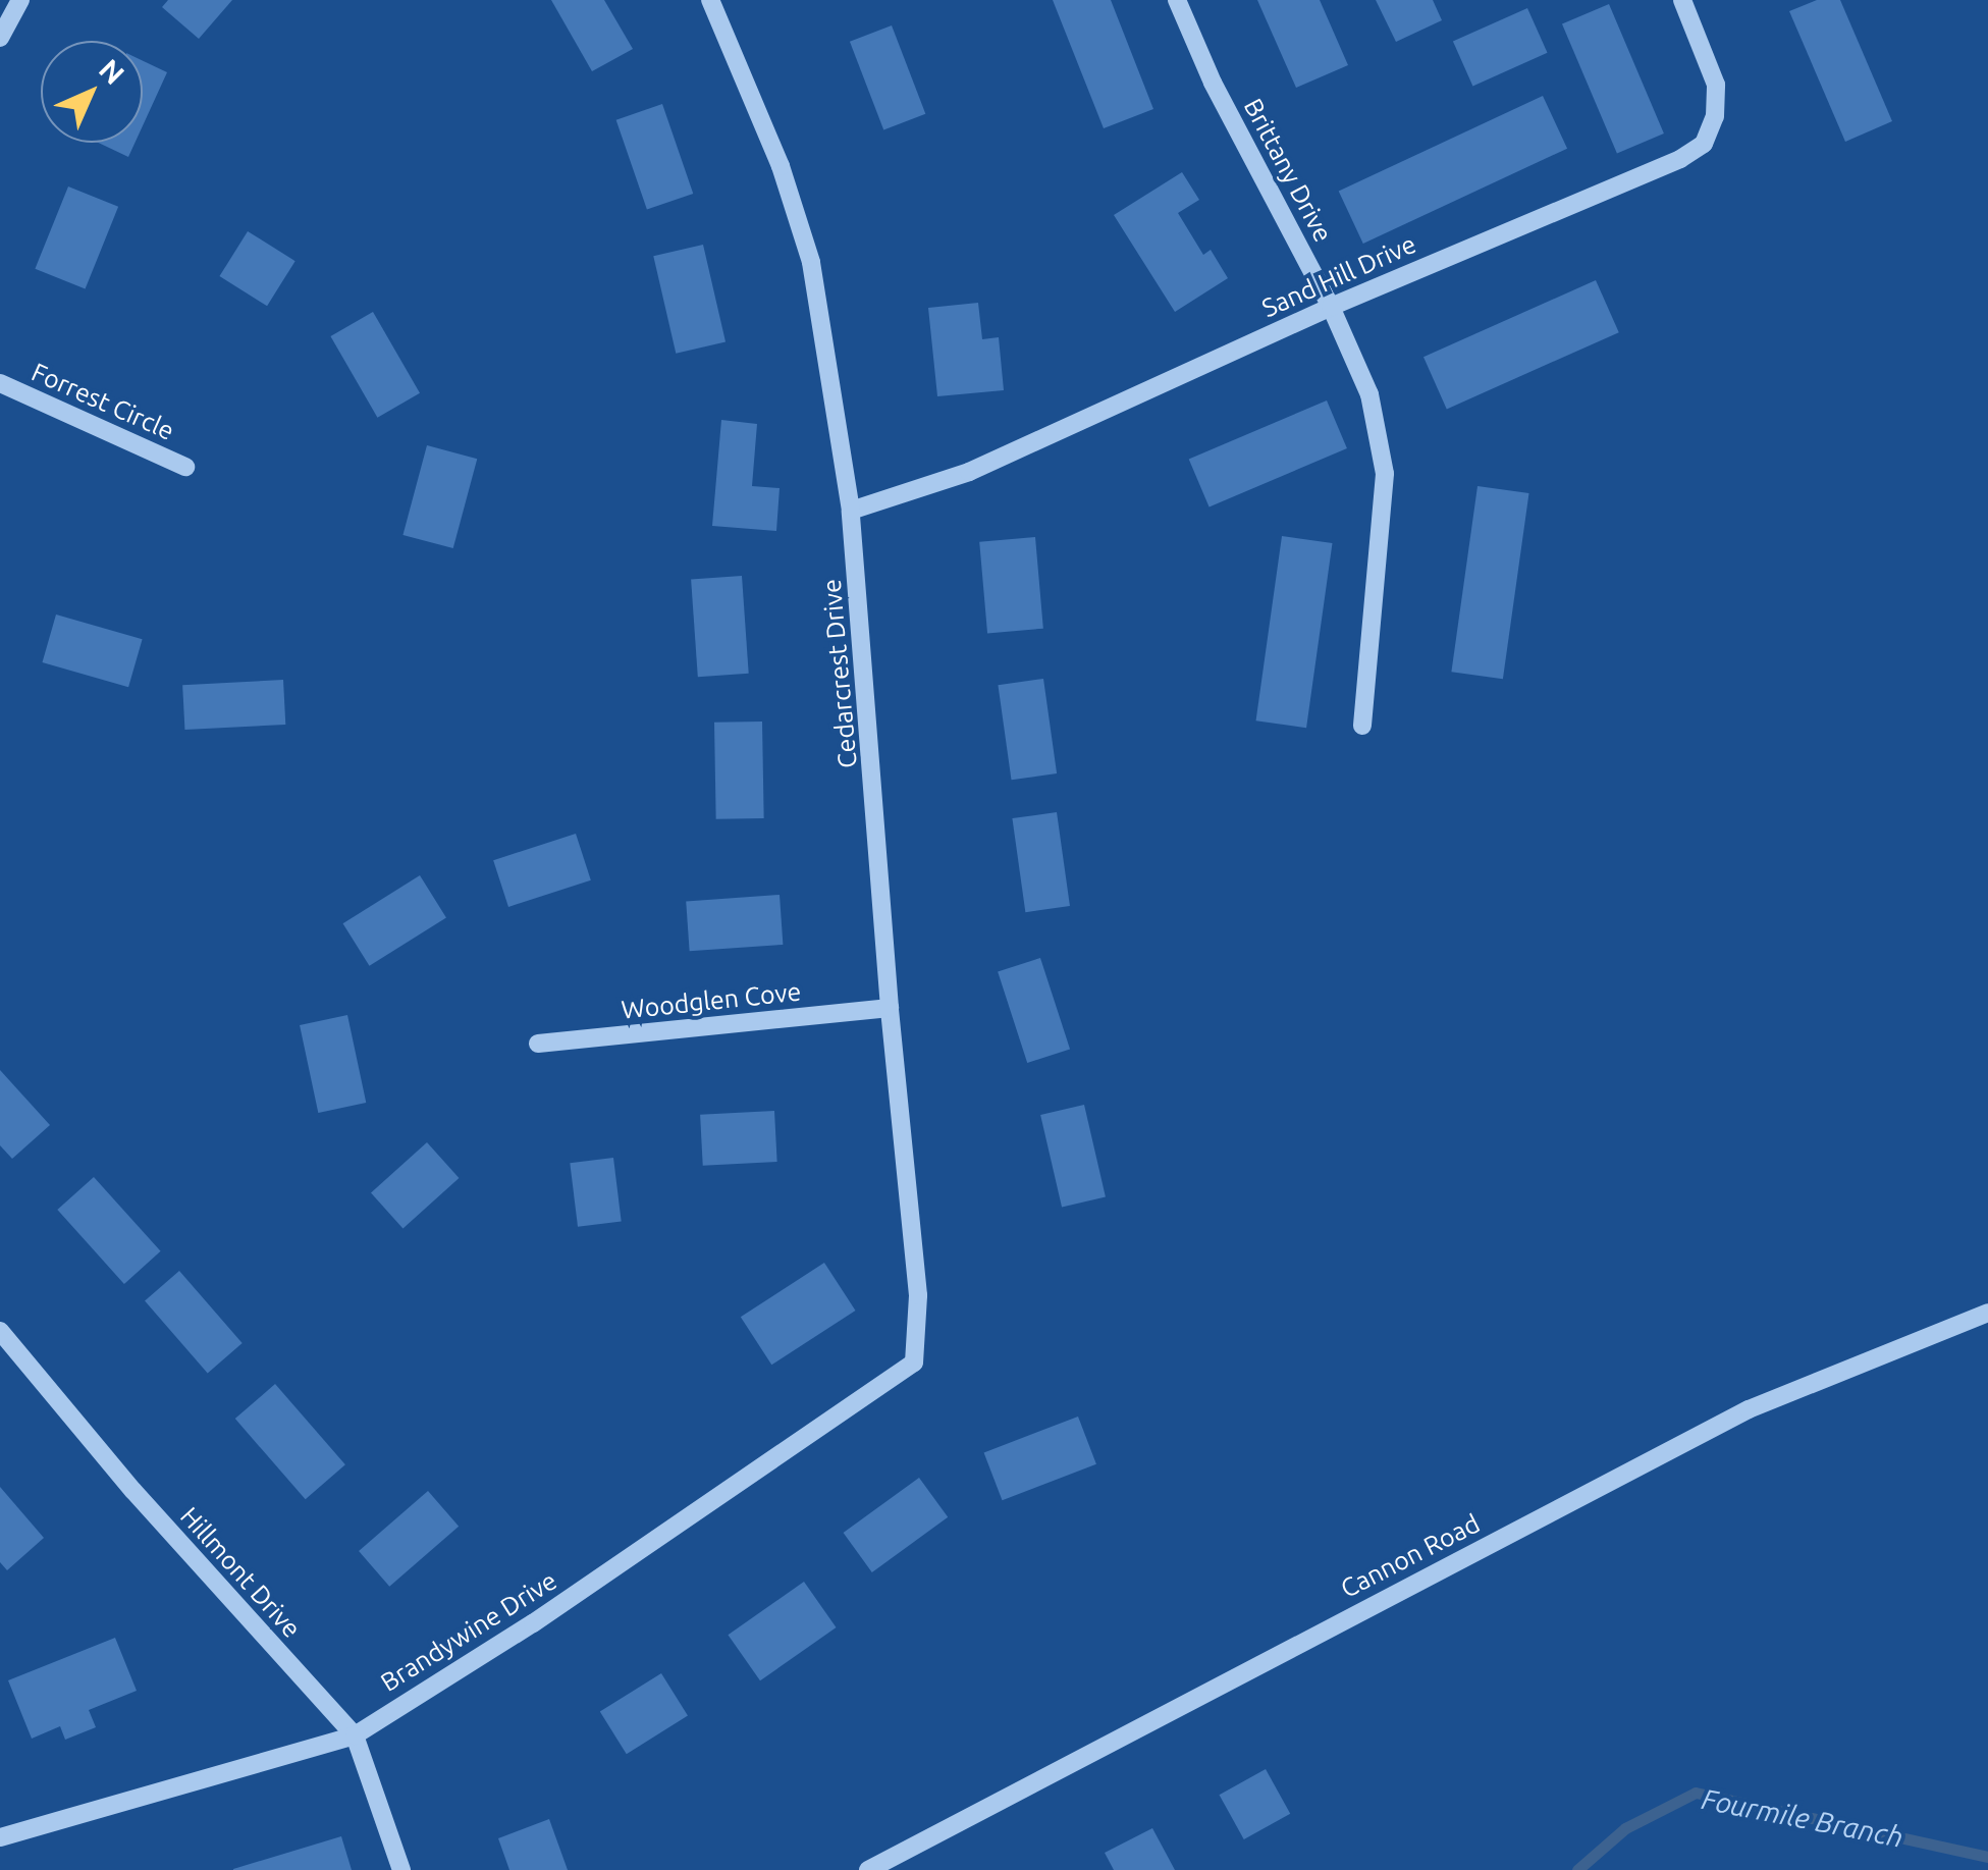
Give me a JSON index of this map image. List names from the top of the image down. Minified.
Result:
{"streets":{"street":["Brittany Drive","Sand Hill Drive","Forrest Circle","Cedarcrest Drive","Woodglen Cove","Cannon Road","Hillmont Drive","Brandywine Drive"]},"crossings":[["Brittany Drive","Sand Hill Drive"],["Sand Hill Drive","Cedarcrest Drive"],["Cedarcrest Drive","Woodglen Cove"],["Cedarcrest Drive","Brandywine Drive"],["Hillmont Drive","Brandywine Drive"]],"water":["Fourmile Branch"],"north":"top right"}
